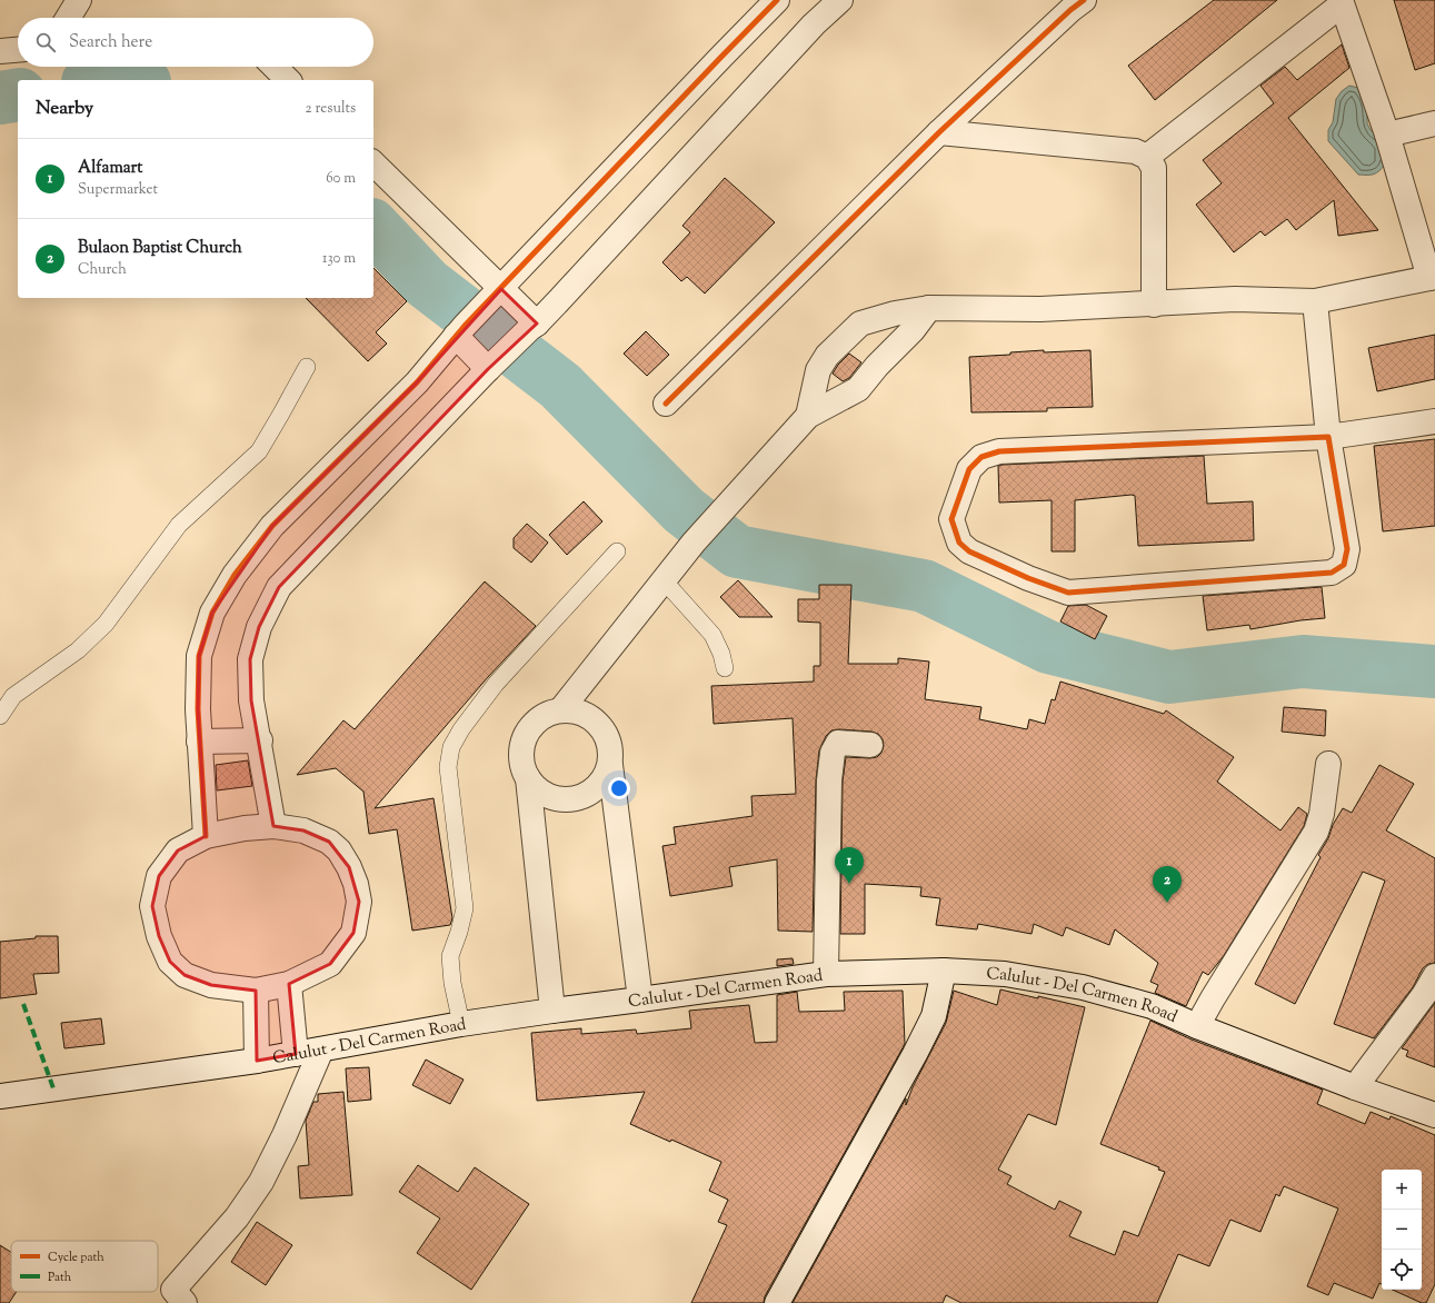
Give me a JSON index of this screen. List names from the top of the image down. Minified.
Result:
{"streets":{"street":["Calulut - Del Carmen Road"]},"legend":["Cycle path","Path"],"page":{"search":"Search here","heading":["Nearby","2 results"],"list":[{"mark":"1","name":"Alfamart","note":"Supermarket","value":"60 m"},{"mark":"2","name":"Bulaon Baptist Church","note":"Church","value":"130 m"}],"pins":["1","2"],"map_buttons":["+","−"]}}
